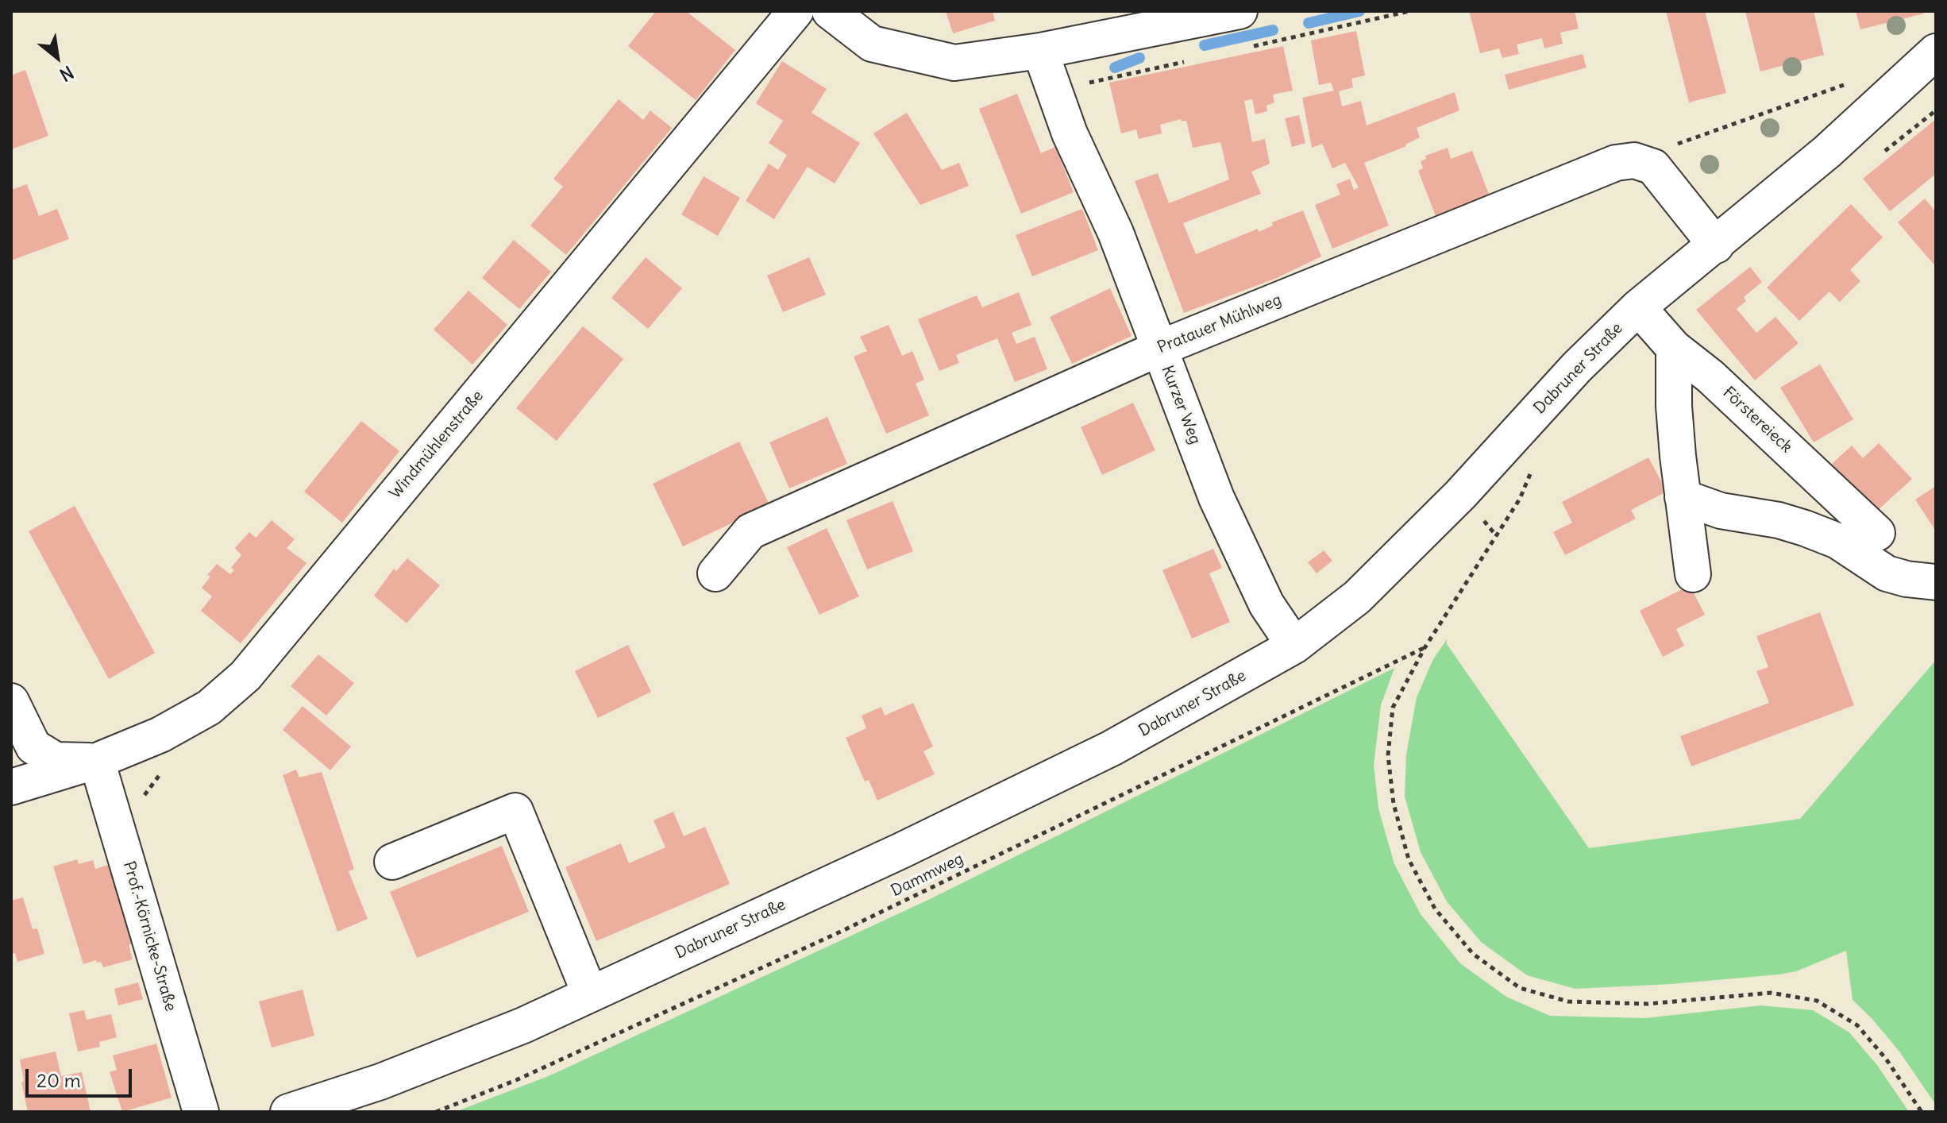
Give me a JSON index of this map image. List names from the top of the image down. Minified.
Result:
{"streets":{"street":["Pratauer Mühlweg","Dabruner Straße","Kurzer Weg","Förstereieck","Windmühlenstraße","Prof.-Körnicke-Straße"],"path":["Dammweg"]},"crossings":[["Pratauer Mühlweg","Kurzer Weg"],["Dabruner Straße","Kurzer Weg"],["Dabruner Straße","Förstereieck"],["Windmühlenstraße","Prof.-Körnicke-Straße"]],"scale_bar":"20 m","north":"bottom right"}
